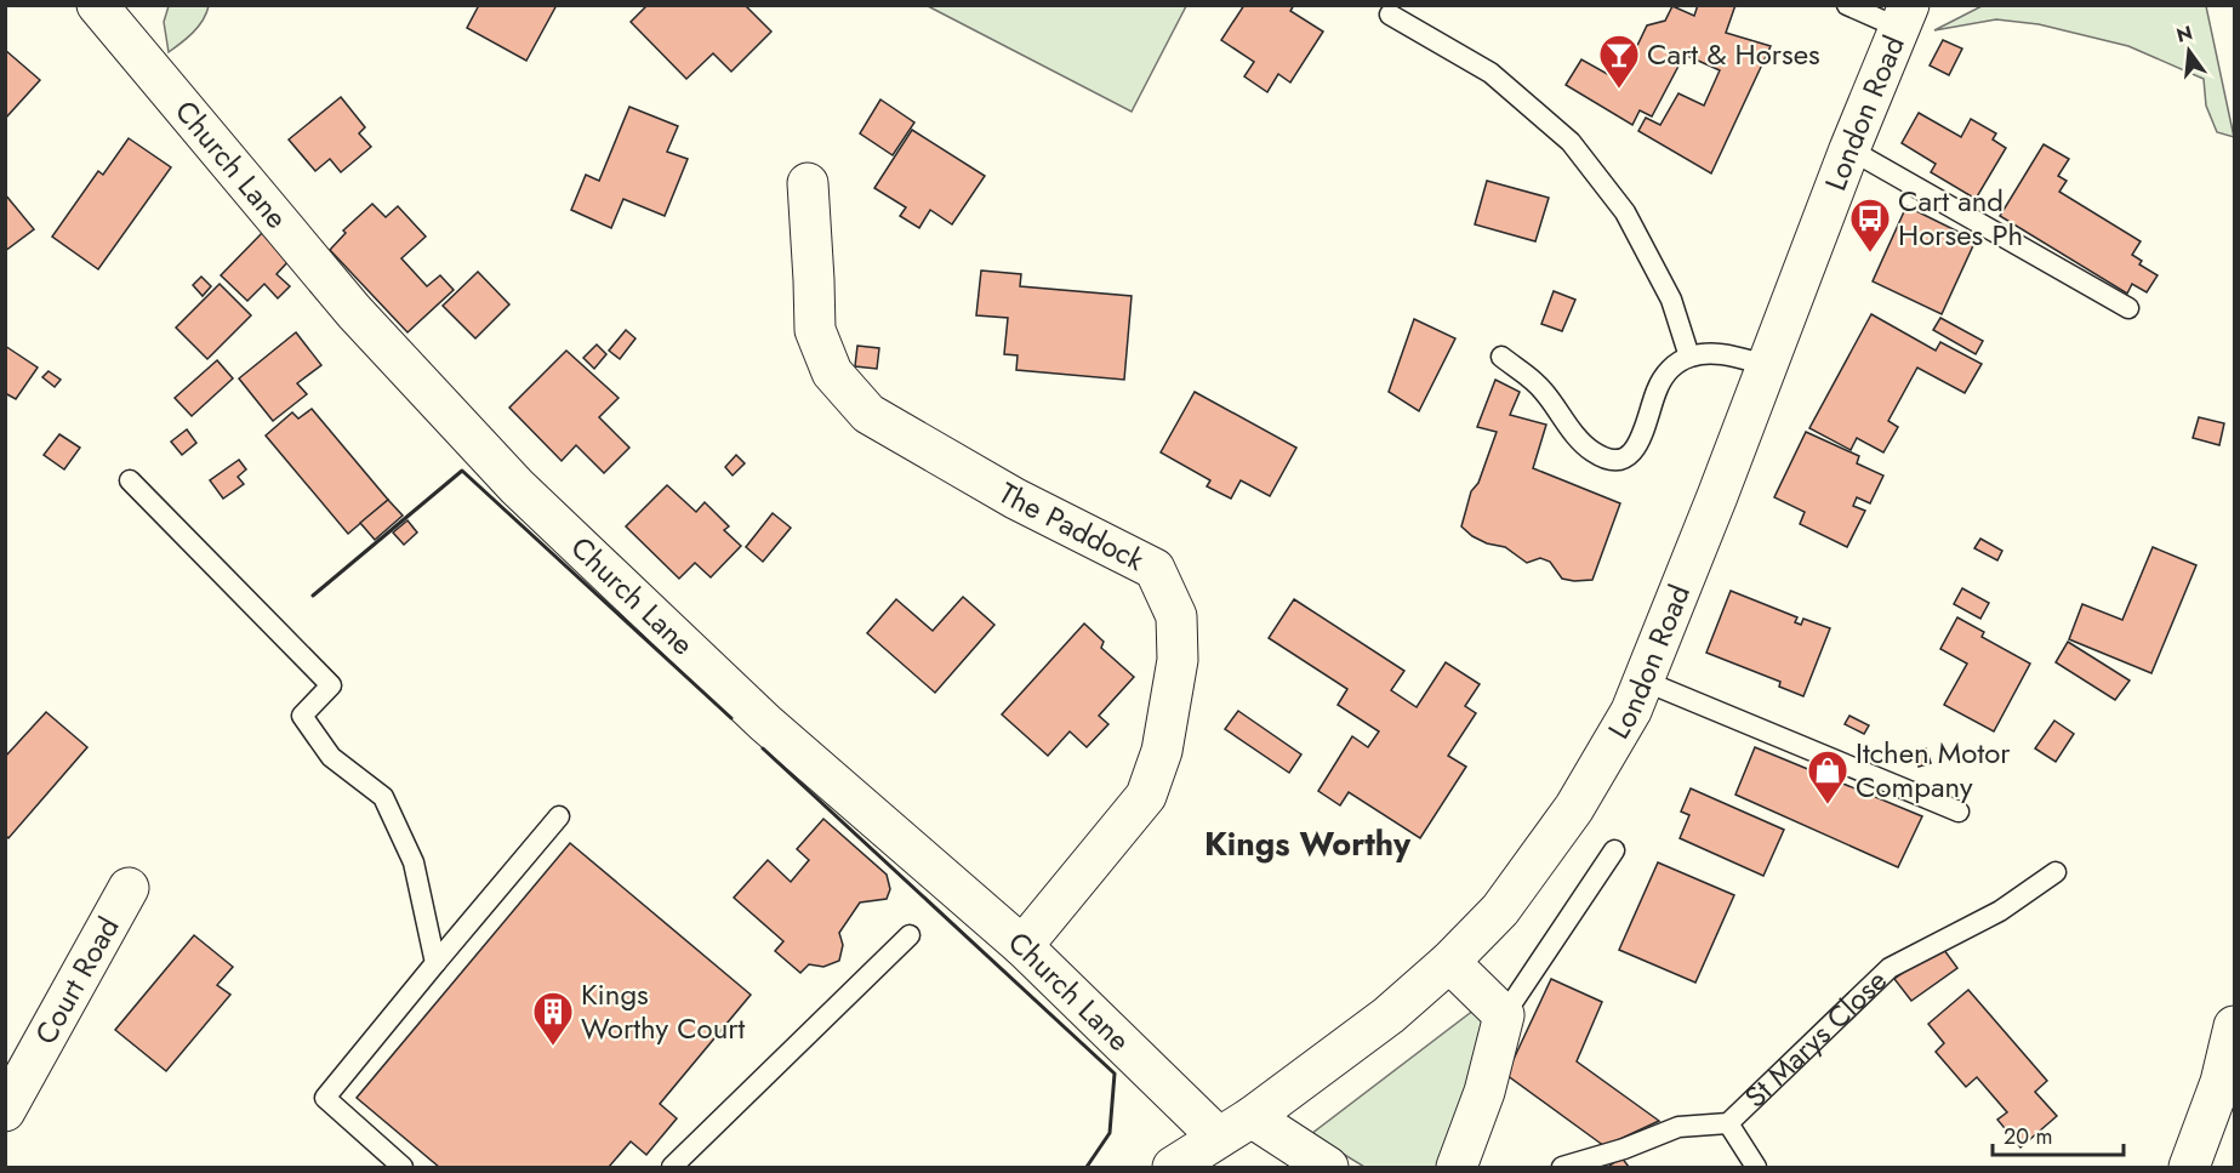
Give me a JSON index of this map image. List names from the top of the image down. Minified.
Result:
{"streets":{"street":["London Road","Church Lane","The Paddock","Court Road"],"lane":["St Marys Close"]},"crossings":[["London Road","Church Lane"],["Church Lane","The Paddock"]],"districts":["Kings Worthy"],"places":{"bar":["Cart & Horses"],"bus stop":["Cart and Horses Ph"],"shop":["Itchen Motor Company"],"building":["Kings Worthy Court"]},"scale_bar":"20 m","north":"top"}
